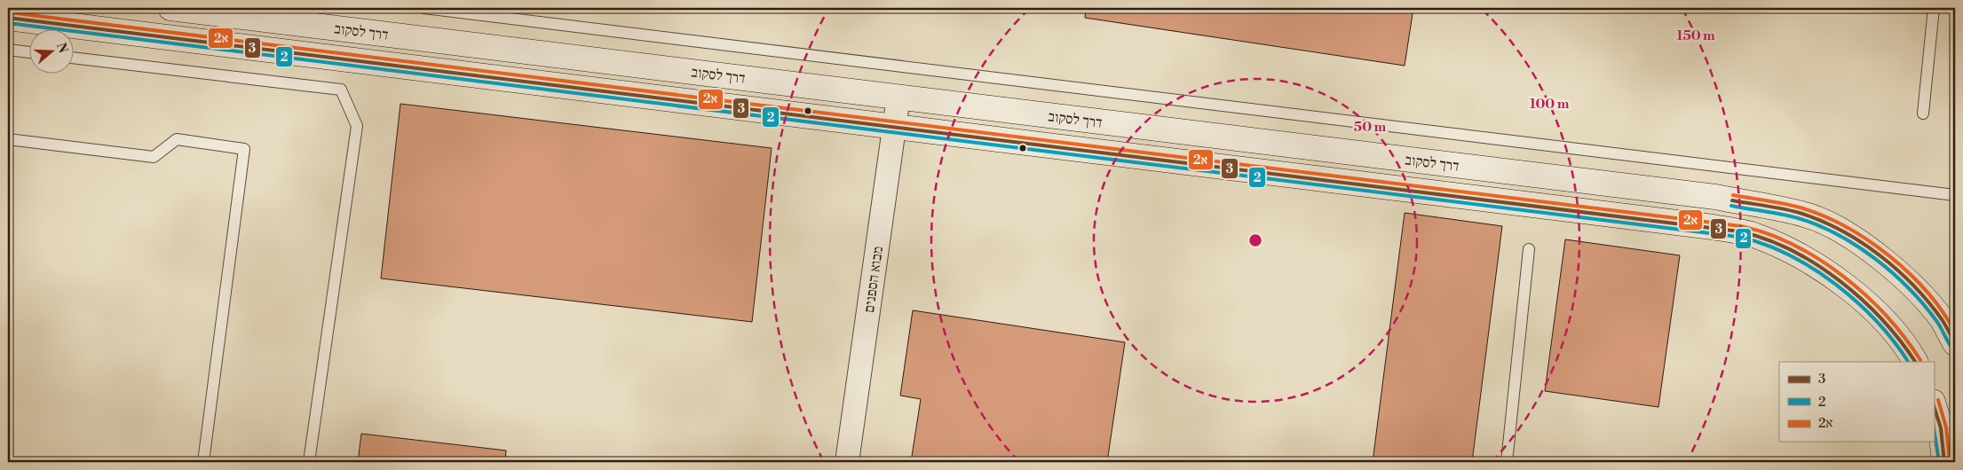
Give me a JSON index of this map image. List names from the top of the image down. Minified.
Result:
{"streets":{"street":["דרך לסקוב","מבוא הספנים"]},"crossings":[["דרך לסקוב","מבוא הספנים"]],"lines":["transit line 2א","transit line 3","transit line 2"],"legend":["3","2","2א"],"north":"right","rings":["150 m","100 m","50 m"]}
